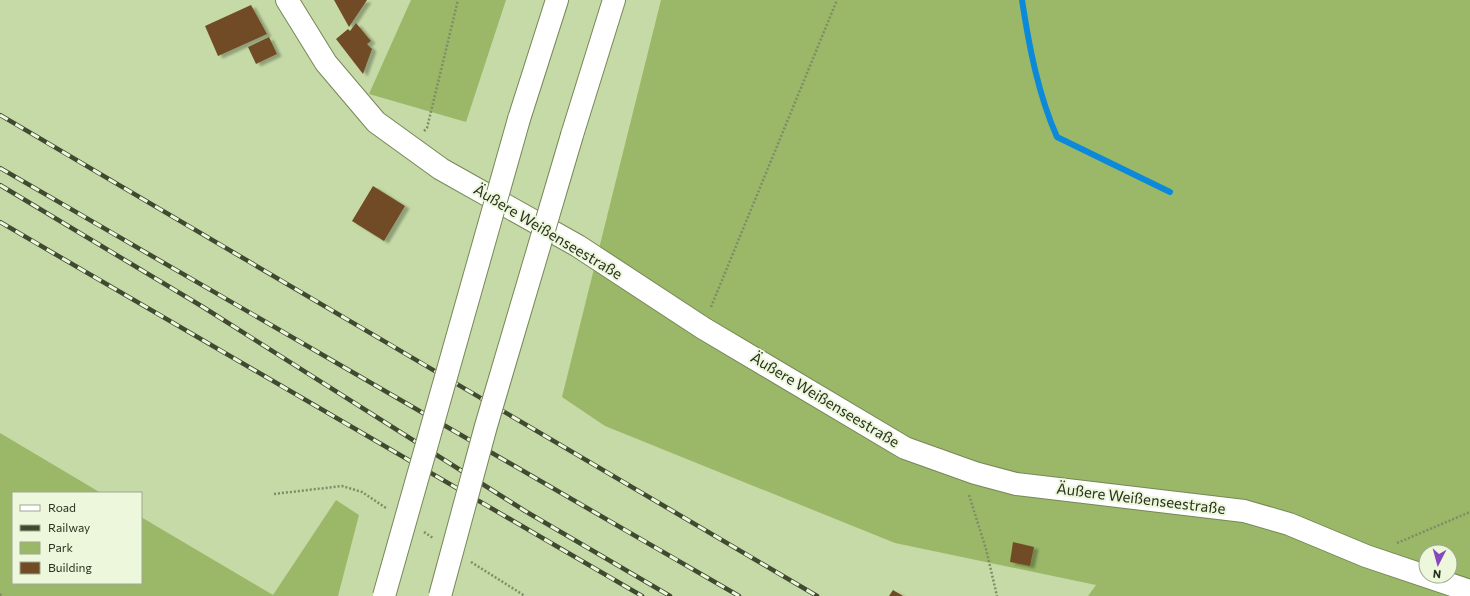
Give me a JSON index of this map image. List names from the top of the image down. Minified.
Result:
{"streets":{"main road":["Äußere Weißenseestraße"]},"legend":["Road","Railway","Park","Building"],"north":"bottom"}
